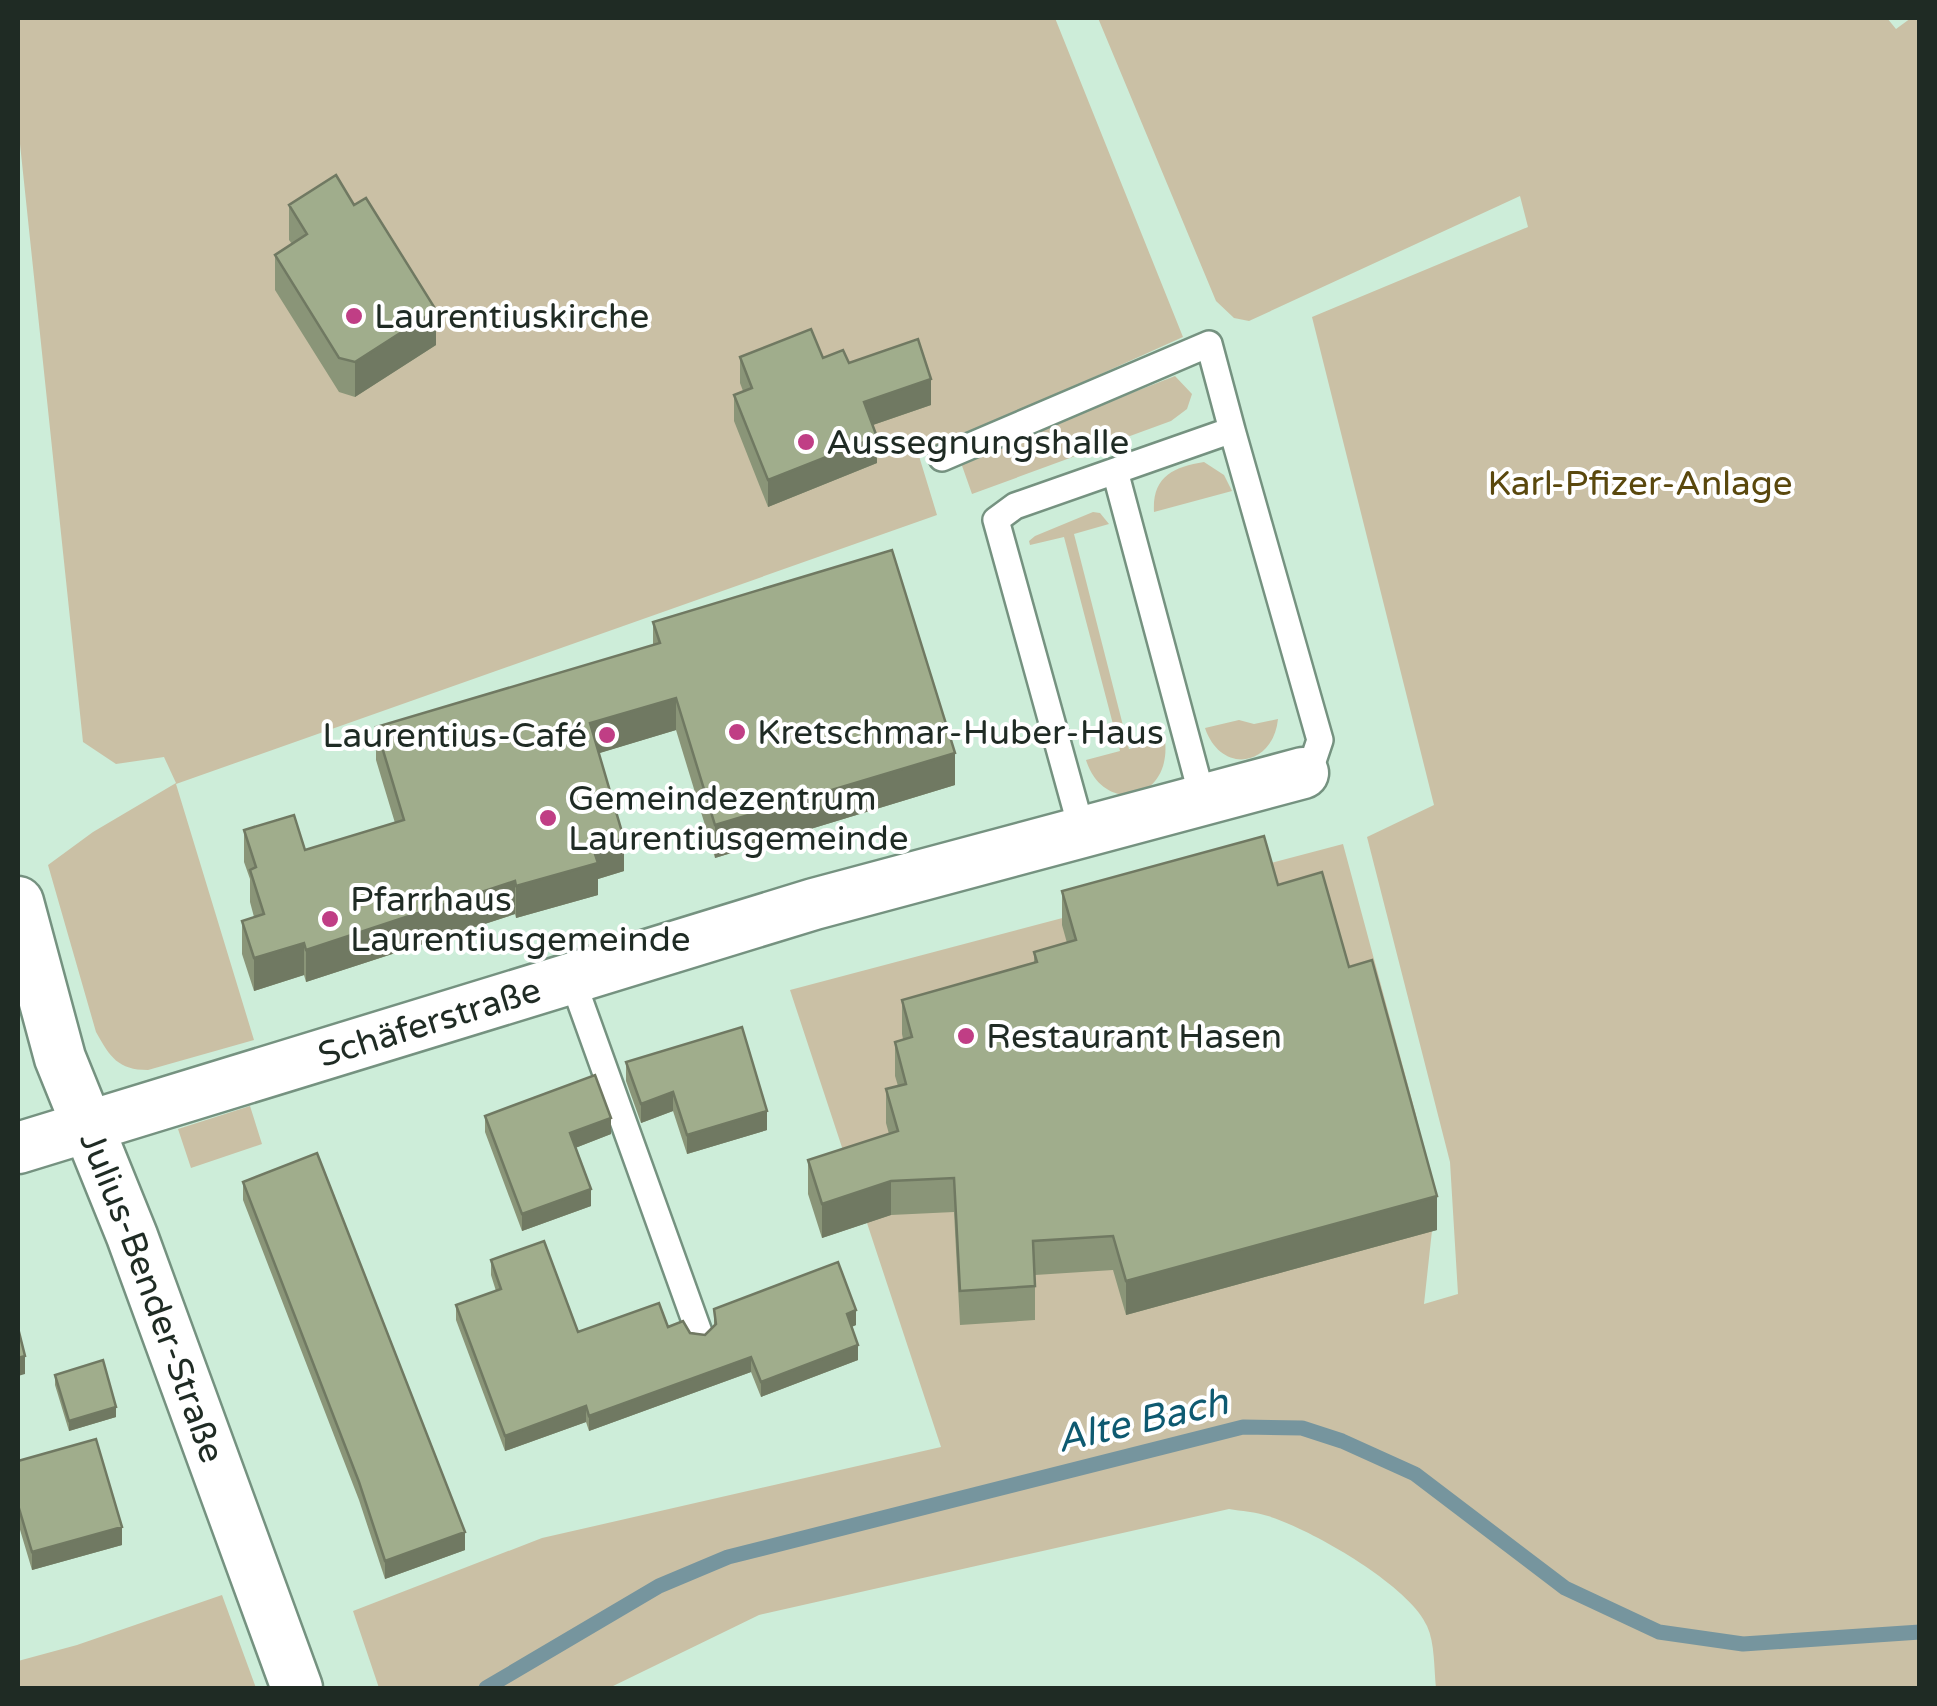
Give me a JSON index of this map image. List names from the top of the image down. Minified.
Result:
{"streets":{"street":["Schäferstraße","Julius-Bender-Straße"]},"crossings":[["Schäferstraße","Julius-Bender-Straße"]],"water":["Alte Bach"],"parks":["Karl-Pfizer-Anlage"],"places":["Laurentiuskirche","Aussegnungshalle","Kretschmar-Huber-Haus","Laurentius-Café","Gemeindezentrum Laurentiusgemeinde","Pfarrhaus Laurentiusgemeinde","Restaurant Hasen"]}
